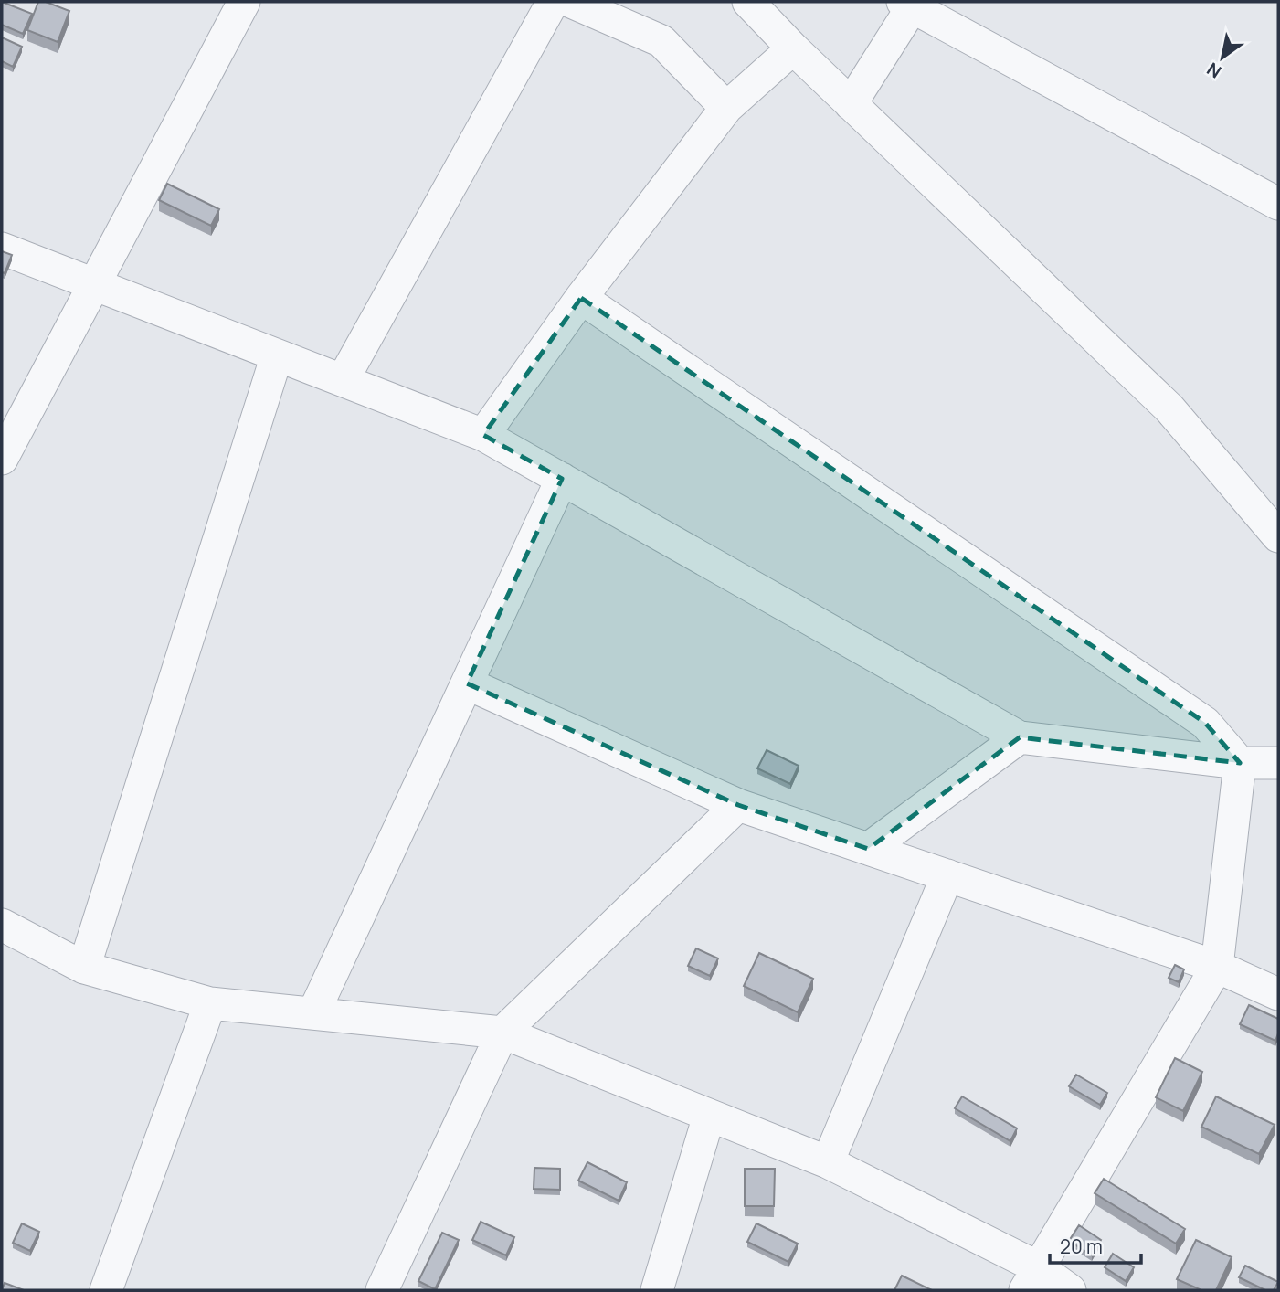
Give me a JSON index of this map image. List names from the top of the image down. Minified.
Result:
{"scale_bar":"20 m","north":"bottom left"}
